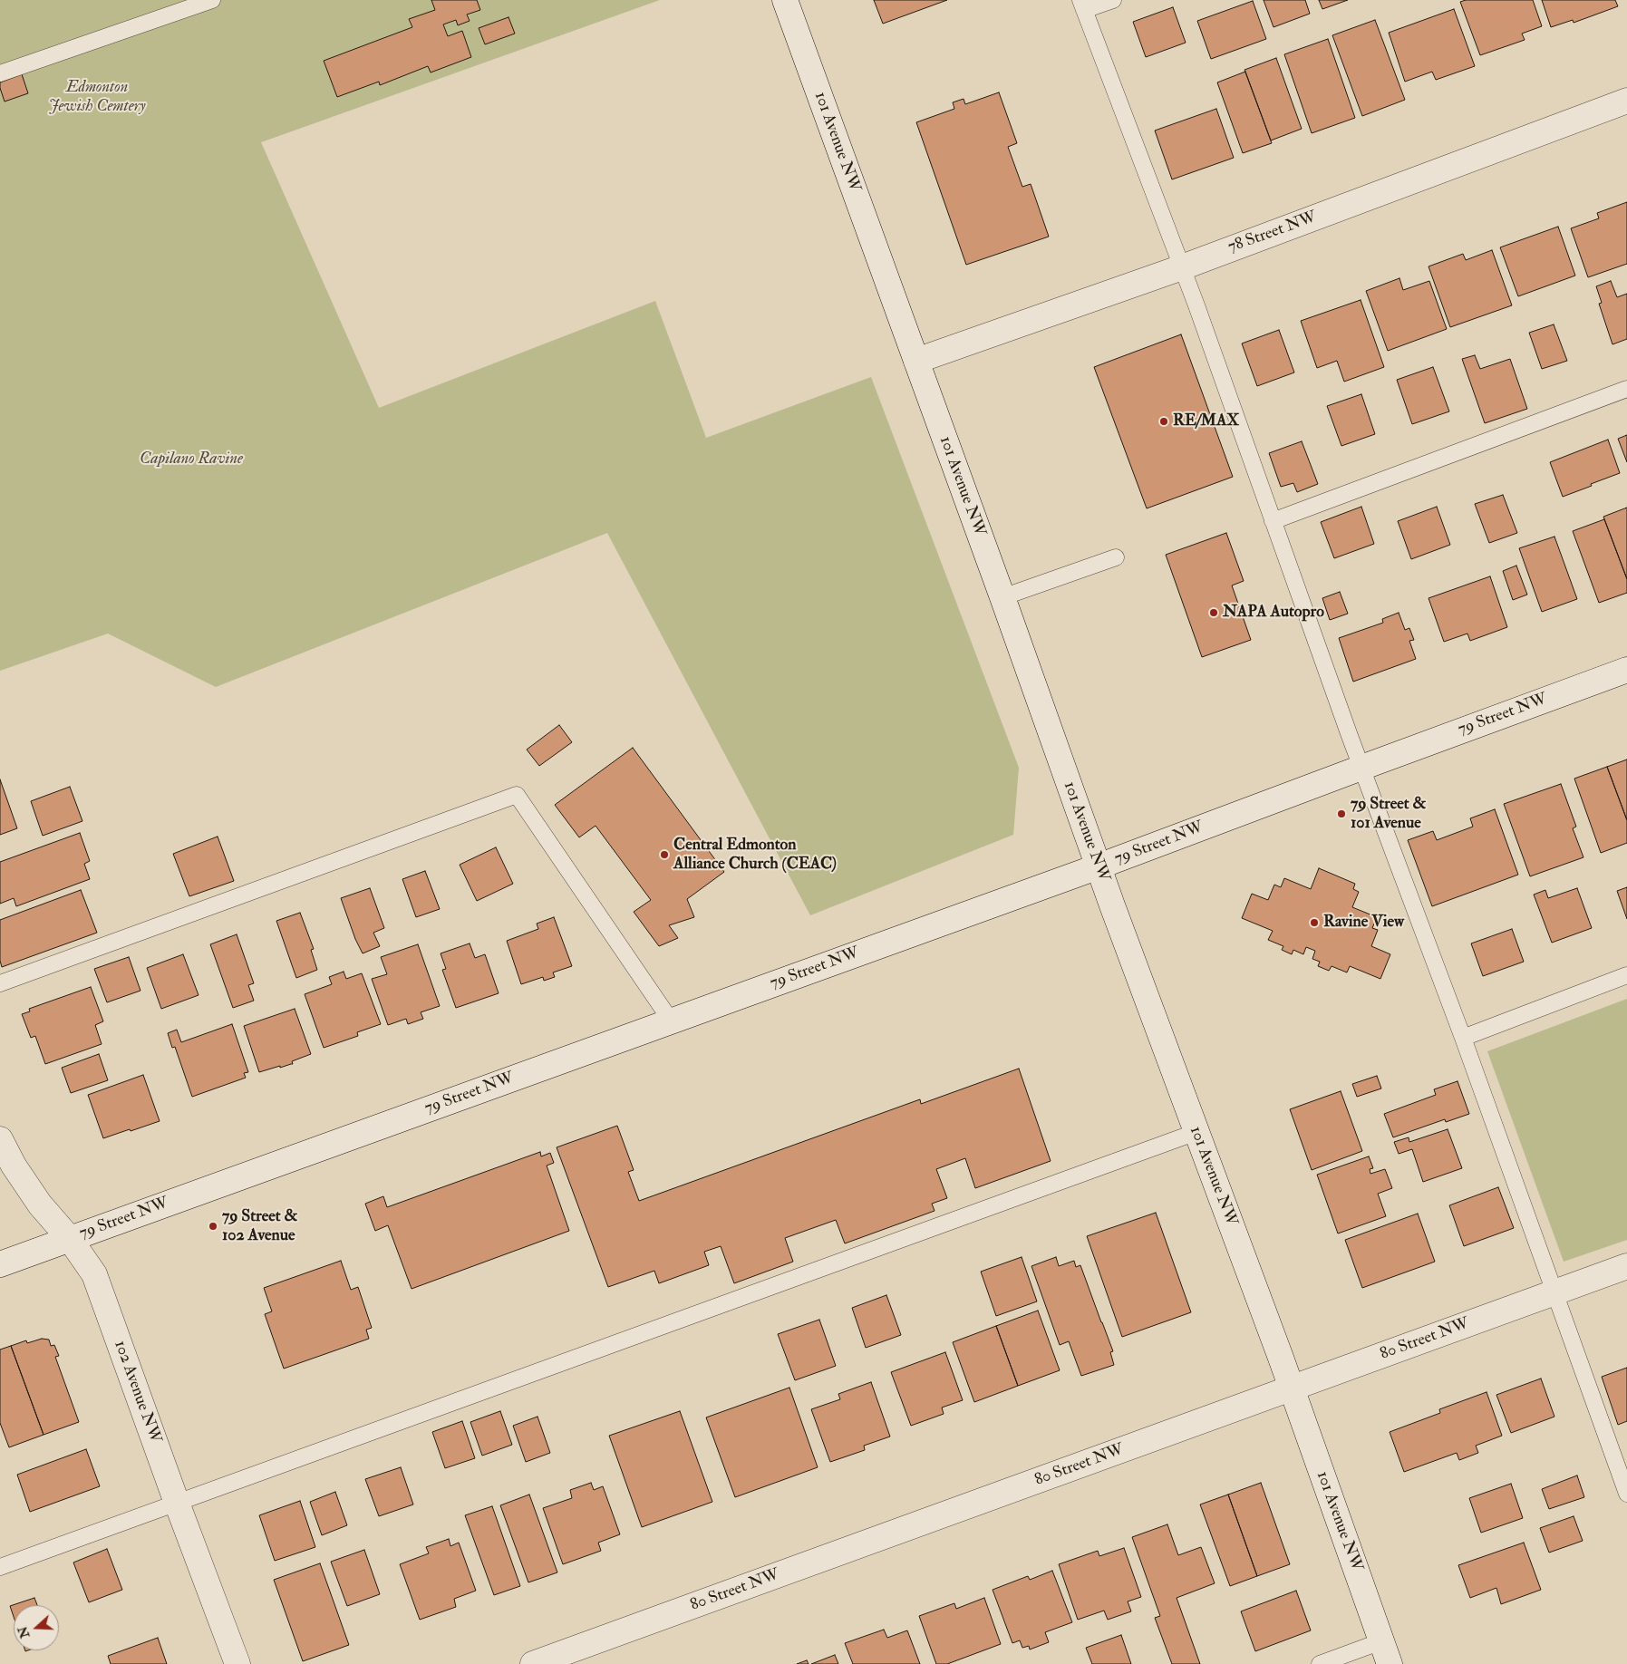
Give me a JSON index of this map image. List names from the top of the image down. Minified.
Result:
{"streets":{"street":["101 Avenue NW","78 Street NW","79 Street NW","80 Street NW","102 Avenue NW"]},"crossings":[["101 Avenue NW","78 Street NW"],["101 Avenue NW","79 Street NW"],["101 Avenue NW","80 Street NW"],["79 Street NW","102 Avenue NW"]],"parks":["Edmonton Jewish Cemtery","Capilano Ravine"],"places":["RE/MAX","NAPA Autopro","79 Street & 101 Avenue","Central Edmonton Alliance Church (CEAC)","Ravine View","79 Street & 102 Avenue"],"north":"left"}
